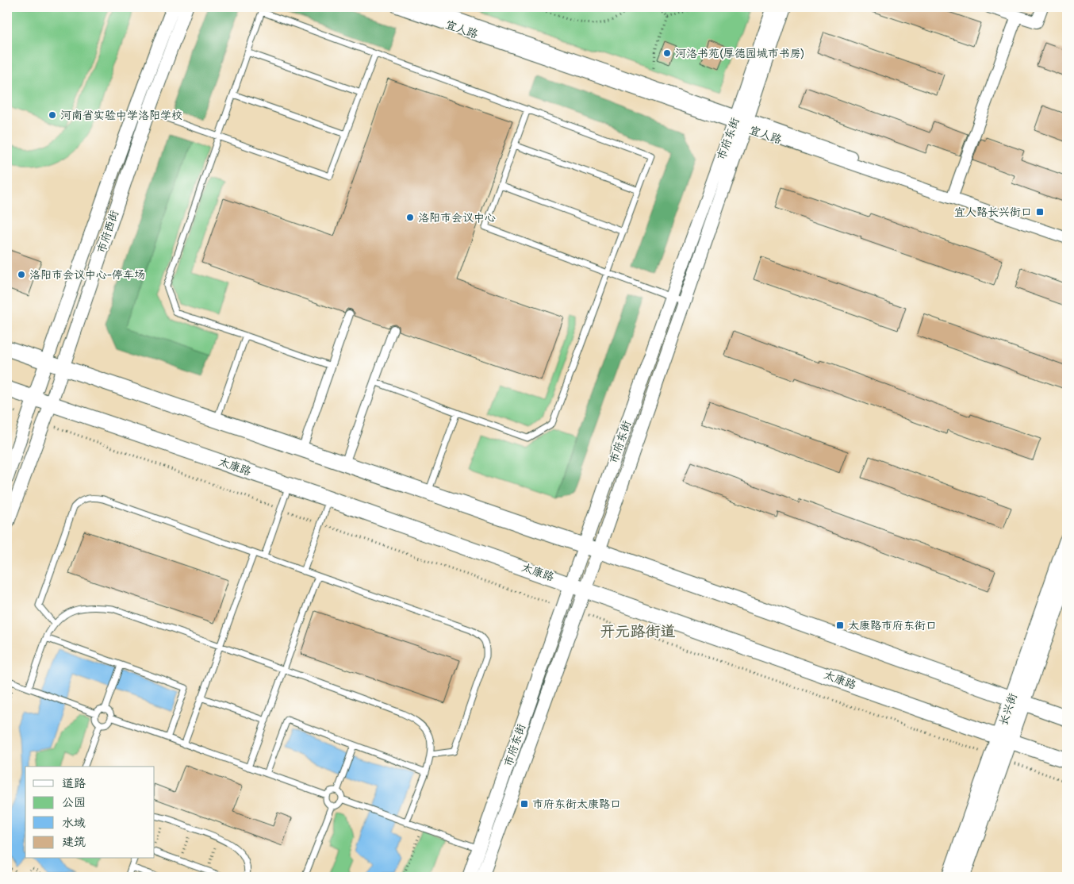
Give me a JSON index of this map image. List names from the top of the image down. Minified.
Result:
{"streets":{"main road":["太康路","长兴街"],"street":["宜人路","市府东街","市府西街"]},"crossings":[["宜人路","市府东街"],["市府东街","太康路"],["市府西街","太康路"],["太康路","长兴街"]],"districts":["开元路街道"],"places":{"other":["河洛书苑(厚德园城市书房)","河南省实验中学洛阳学校","洛阳市会议中心","洛阳市会议中心-停车场"],"transit":["宜人路长兴街口","太康路市府东街口","市府东街太康路口"]},"legend":["道路","公园","水域","建筑"]}
